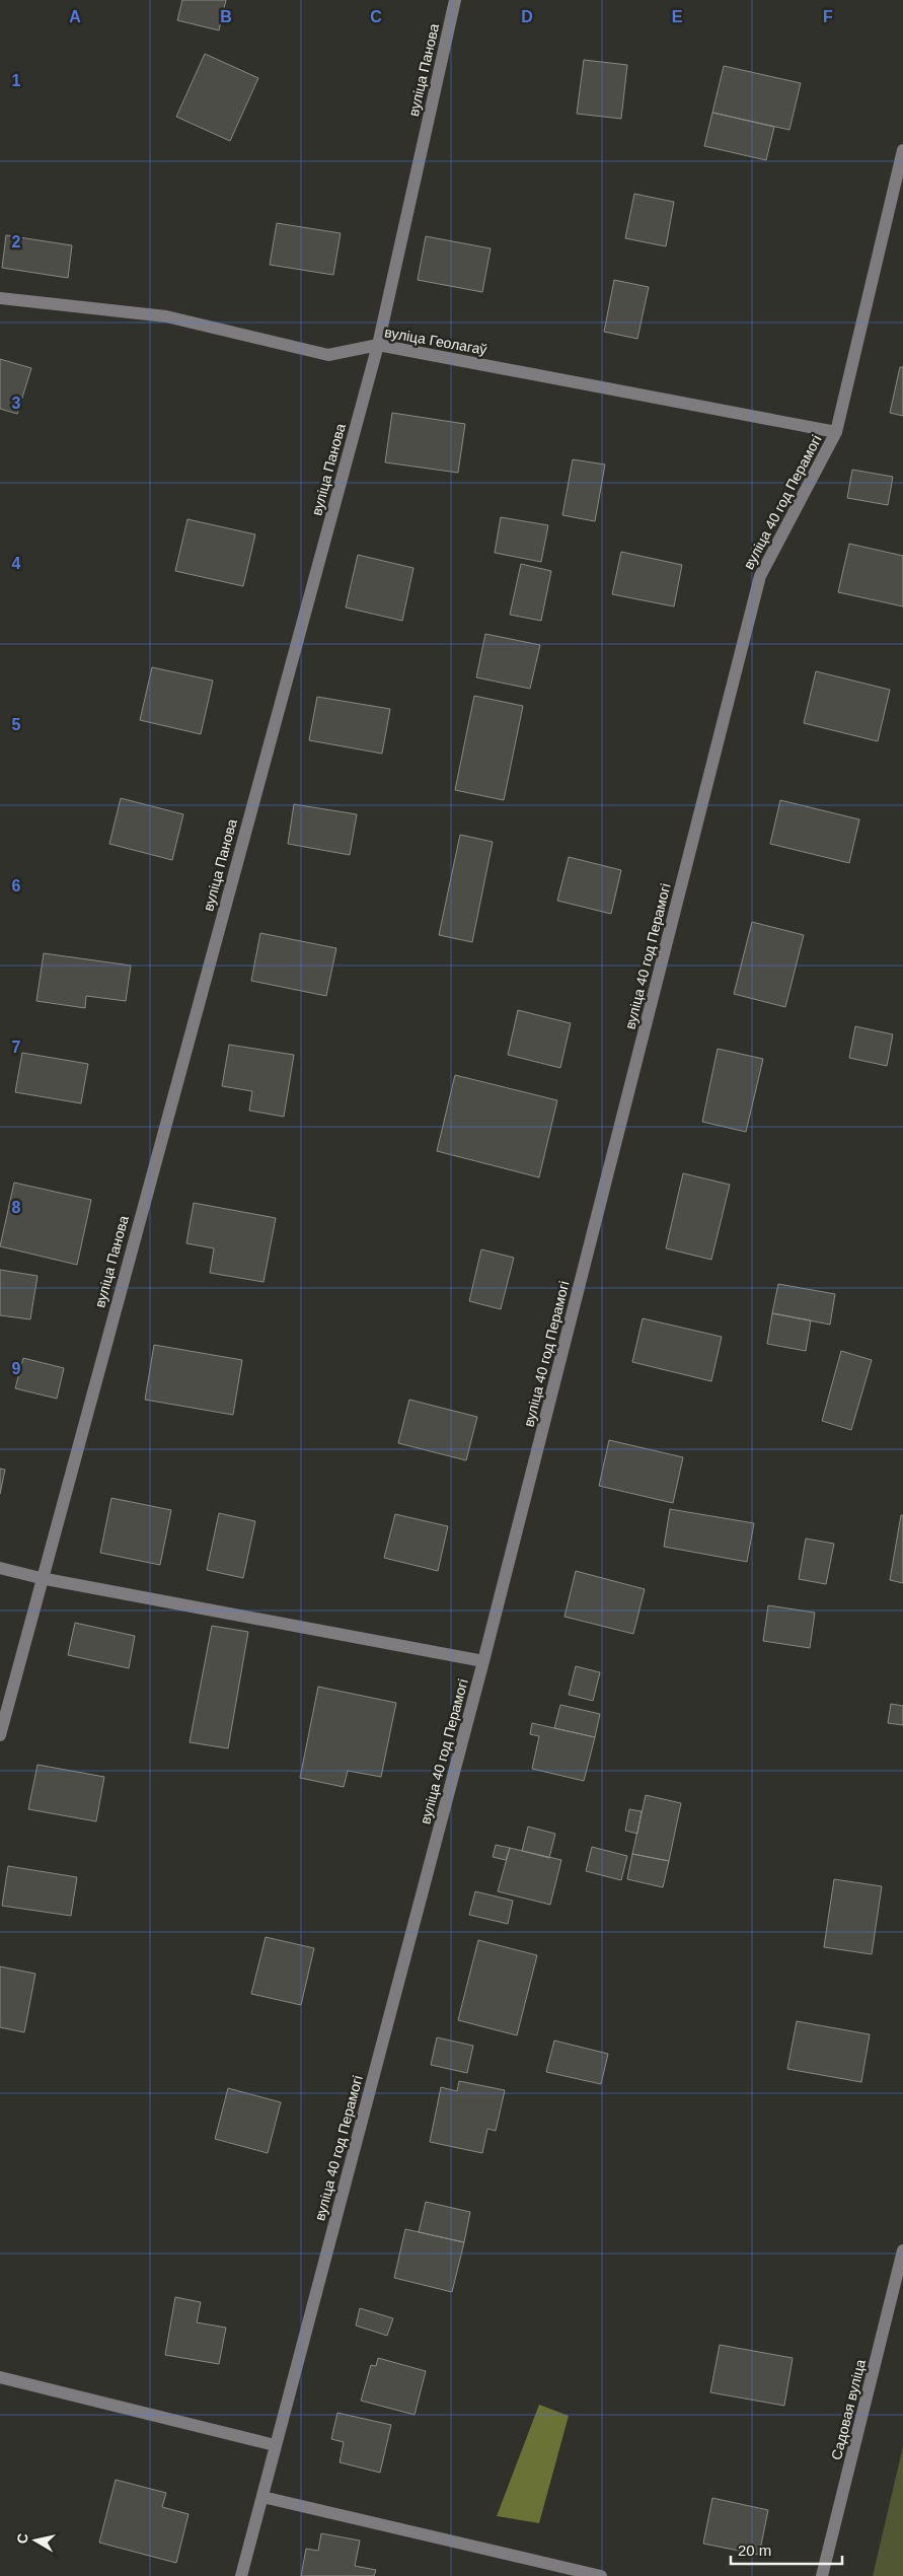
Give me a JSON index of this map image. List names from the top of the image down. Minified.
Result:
{"streets":{"street":["вуліца Панова","вуліца Геолагаў","вуліца 40 год Перамогі","Садовая вуліца"]},"crossings":[["вуліца Панова","вуліца Геолагаў"],["вуліца Геолагаў","вуліца 40 год Перамогі"]],"scale_bar":"20 m","north":"left","grid":{"columns":["A","B","C","D","E","F"],"rows":["1","2","3","4","5","6","7","8","9"]}}
